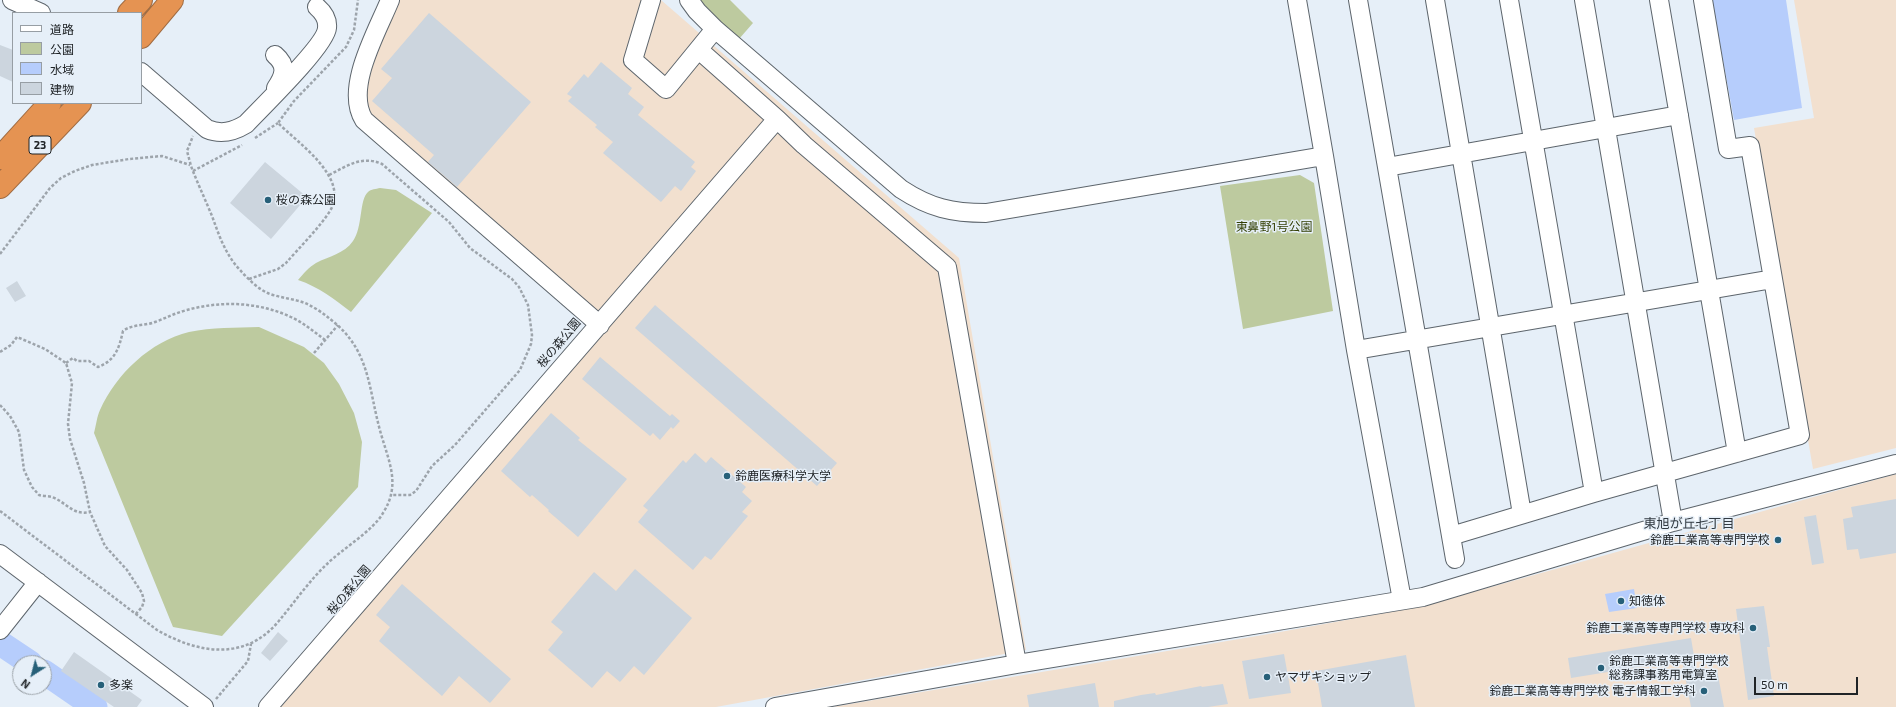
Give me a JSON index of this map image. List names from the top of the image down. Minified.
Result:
{"streets":{"highway":["23"]},"districts":["東旭が丘七丁目"],"parks":["東鼻野1号公園"],"places":["桜の森公園","鈴鹿医療科学大学","鈴鹿工業高等専門学校","知徳体","鈴鹿工業高等専門学校 専攻科","鈴鹿工業高等専門学校 総務課事務用電算室","ヤマザキショップ","多楽","鈴鹿工業高等専門学校 電子情報工学科"],"legend":["道路","公園","水域","建物"],"scale_bar":"50 m","north":"bottom left"}
